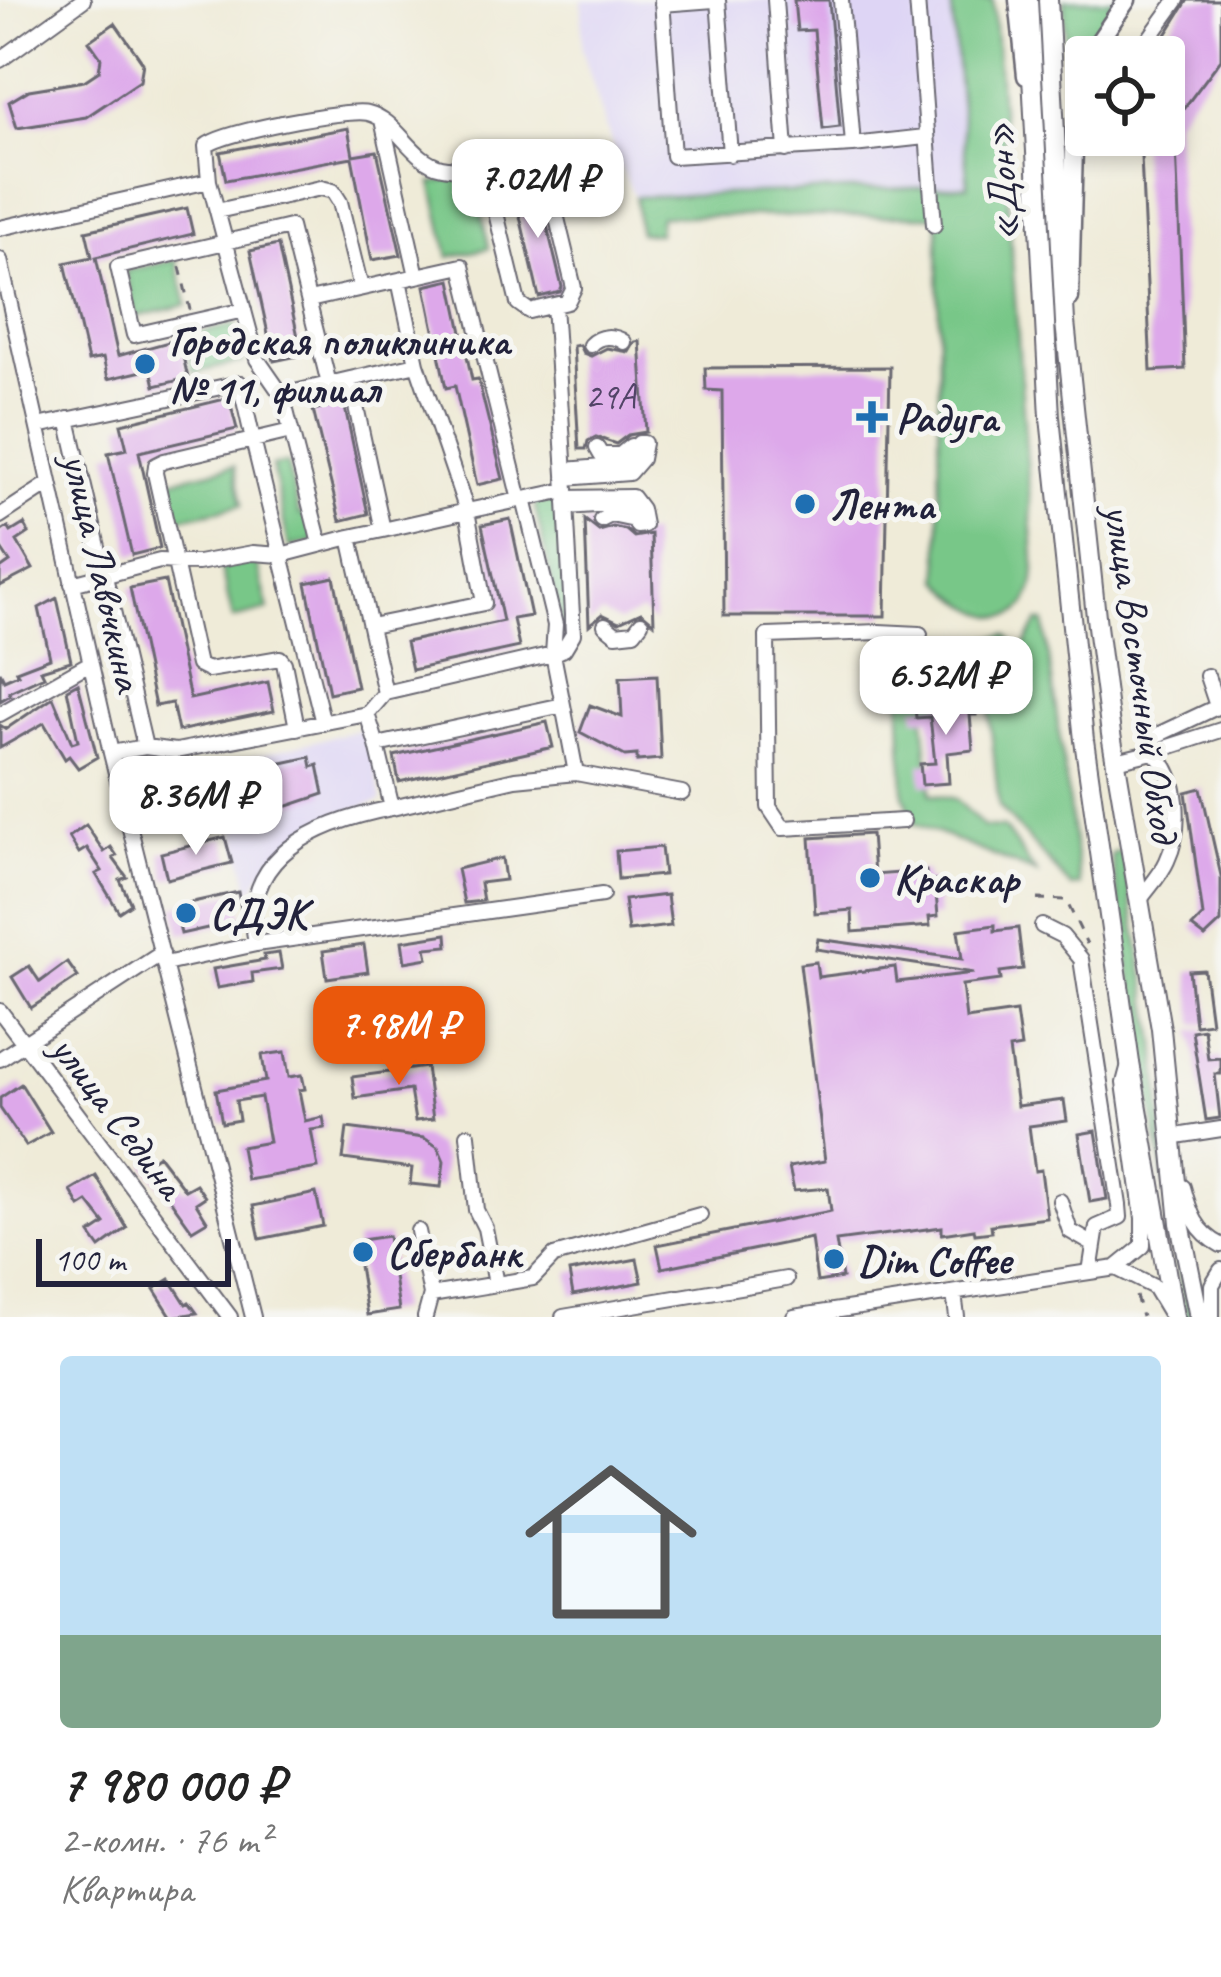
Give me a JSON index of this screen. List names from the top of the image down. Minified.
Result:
{"streets":{"highway":["«Дон»","улица Восточный Обход"],"street":["улица Лавочкина","улица Седина"]},"crossings":[["«Дон»","улица Восточный Обход"]],"places":{"other":["Городская поликлиника № 11, филиал","Лента","Краскар","СДЭК","Сбербанк","Dim Coffee"],"health":["Радуга"]},"house_numbers":["29А"],"scale_bar":"100 m","page":{"price":["7.02M ₽","6.52M ₽","8.36M ₽","7.98M ₽"],"scale":"100 m","list":[{"name":"7 980 000 ₽","note":"2-комн. · 76 m² · Квартира"}]}}
